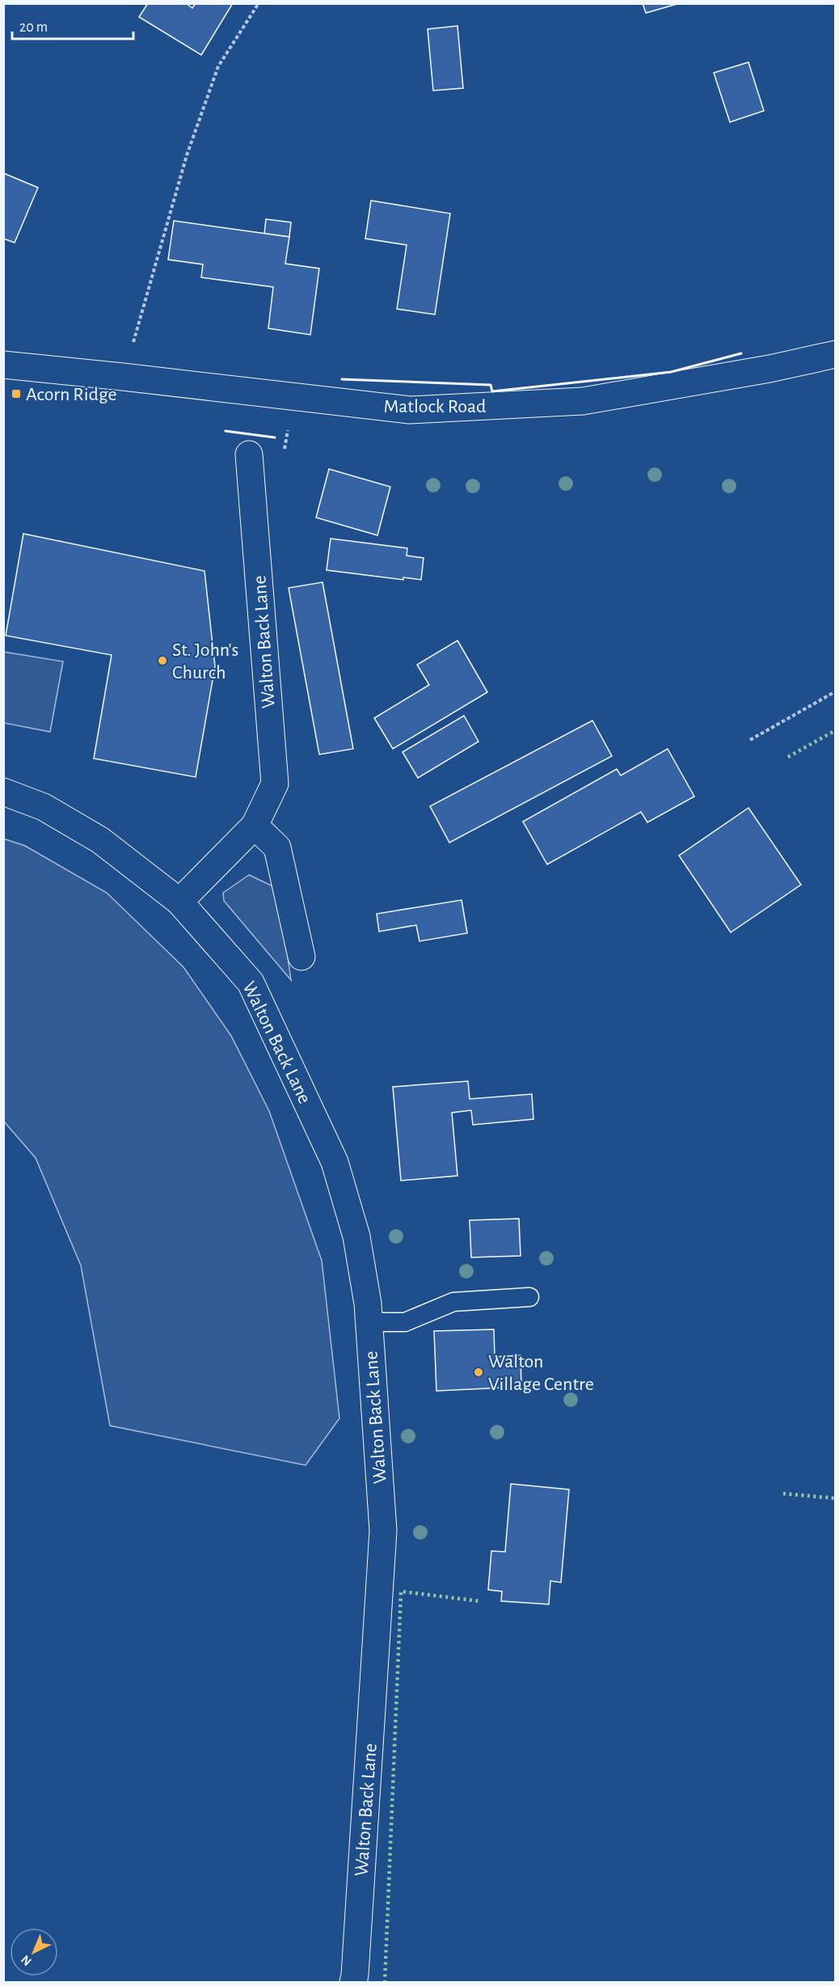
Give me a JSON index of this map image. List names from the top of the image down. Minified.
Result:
{"streets":{"street":["Matlock Road","Walton Back Lane"]},"places":{"transit":["Acorn Ridge"],"other":["St. John's Church","Walton Village Centre"]},"scale_bar":"20 m","north":"bottom left"}
